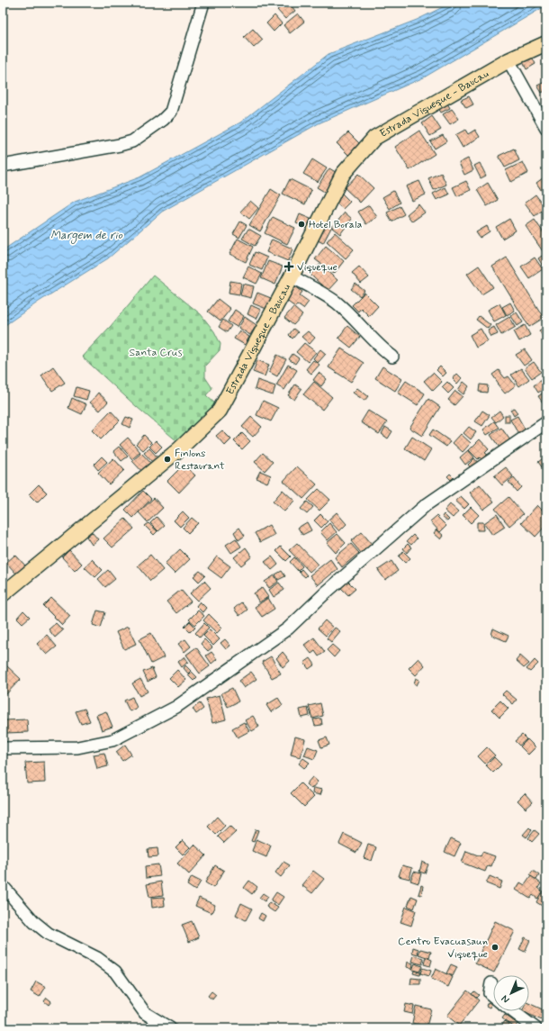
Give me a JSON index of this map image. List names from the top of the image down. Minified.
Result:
{"streets":{"main road":["Estrada Viqueque - Baucau"]},"water":["Margem de rio"],"parks":["Santa Crus"],"places":{"other":["Hotel Borala","Finlons Restaurant","Centro Evacuasaun Viqueque"],"health":["Viqueque"]},"north":"bottom left"}
